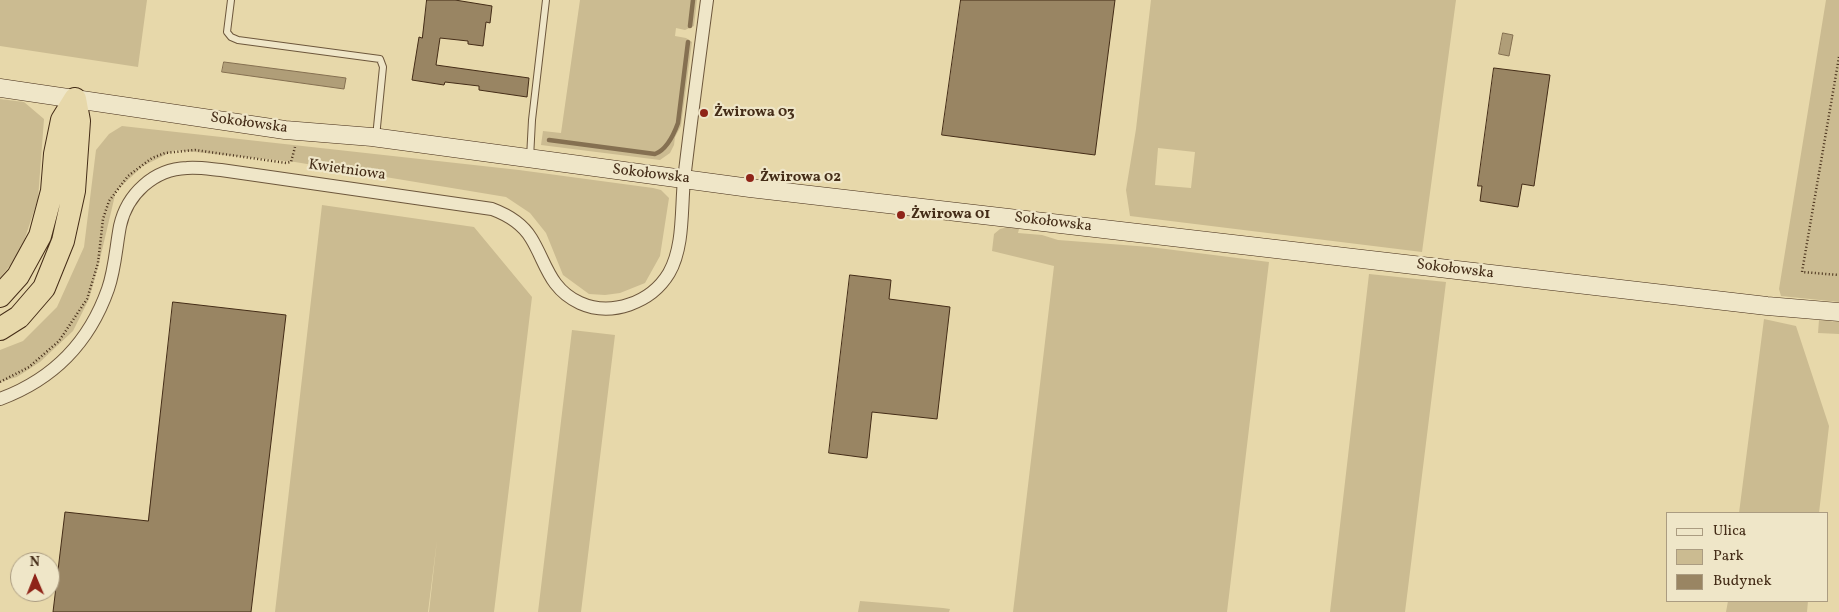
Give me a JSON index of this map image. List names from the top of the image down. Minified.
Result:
{"streets":{"street":["Sokołowska","Kwietniowa"]},"crossings":[["Sokołowska","Kwietniowa"]],"places":["Żwirowa 03","Żwirowa 02","Żwirowa 01"],"legend":["Ulica","Park","Budynek"],"north":"top"}
